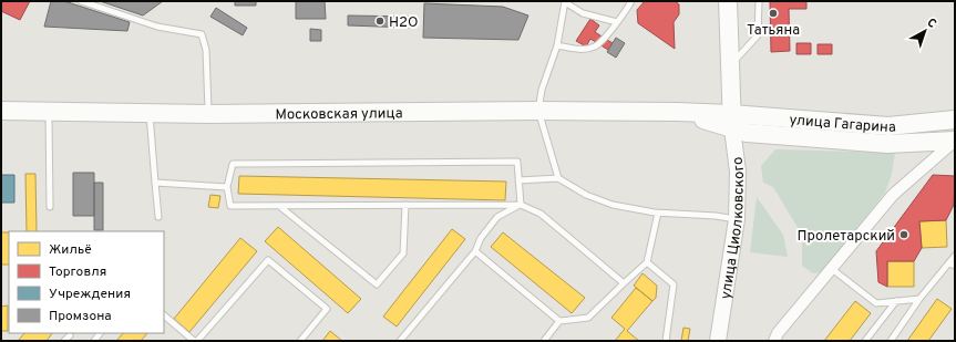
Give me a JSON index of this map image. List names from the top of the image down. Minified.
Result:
{"streets":{"main road":["Московская улица","улица Гагарина","улица Циолковского"]},"crossings":[["Московская улица","улица Гагарина"],["Московская улица","улица Циолковского"],["улица Гагарина","улица Циолковского"]],"places":["Татьяна","Н2О","Пролетарский"],"legend":["Жильё","Торговля","Учреждения","Промзона"],"north":"top right"}
